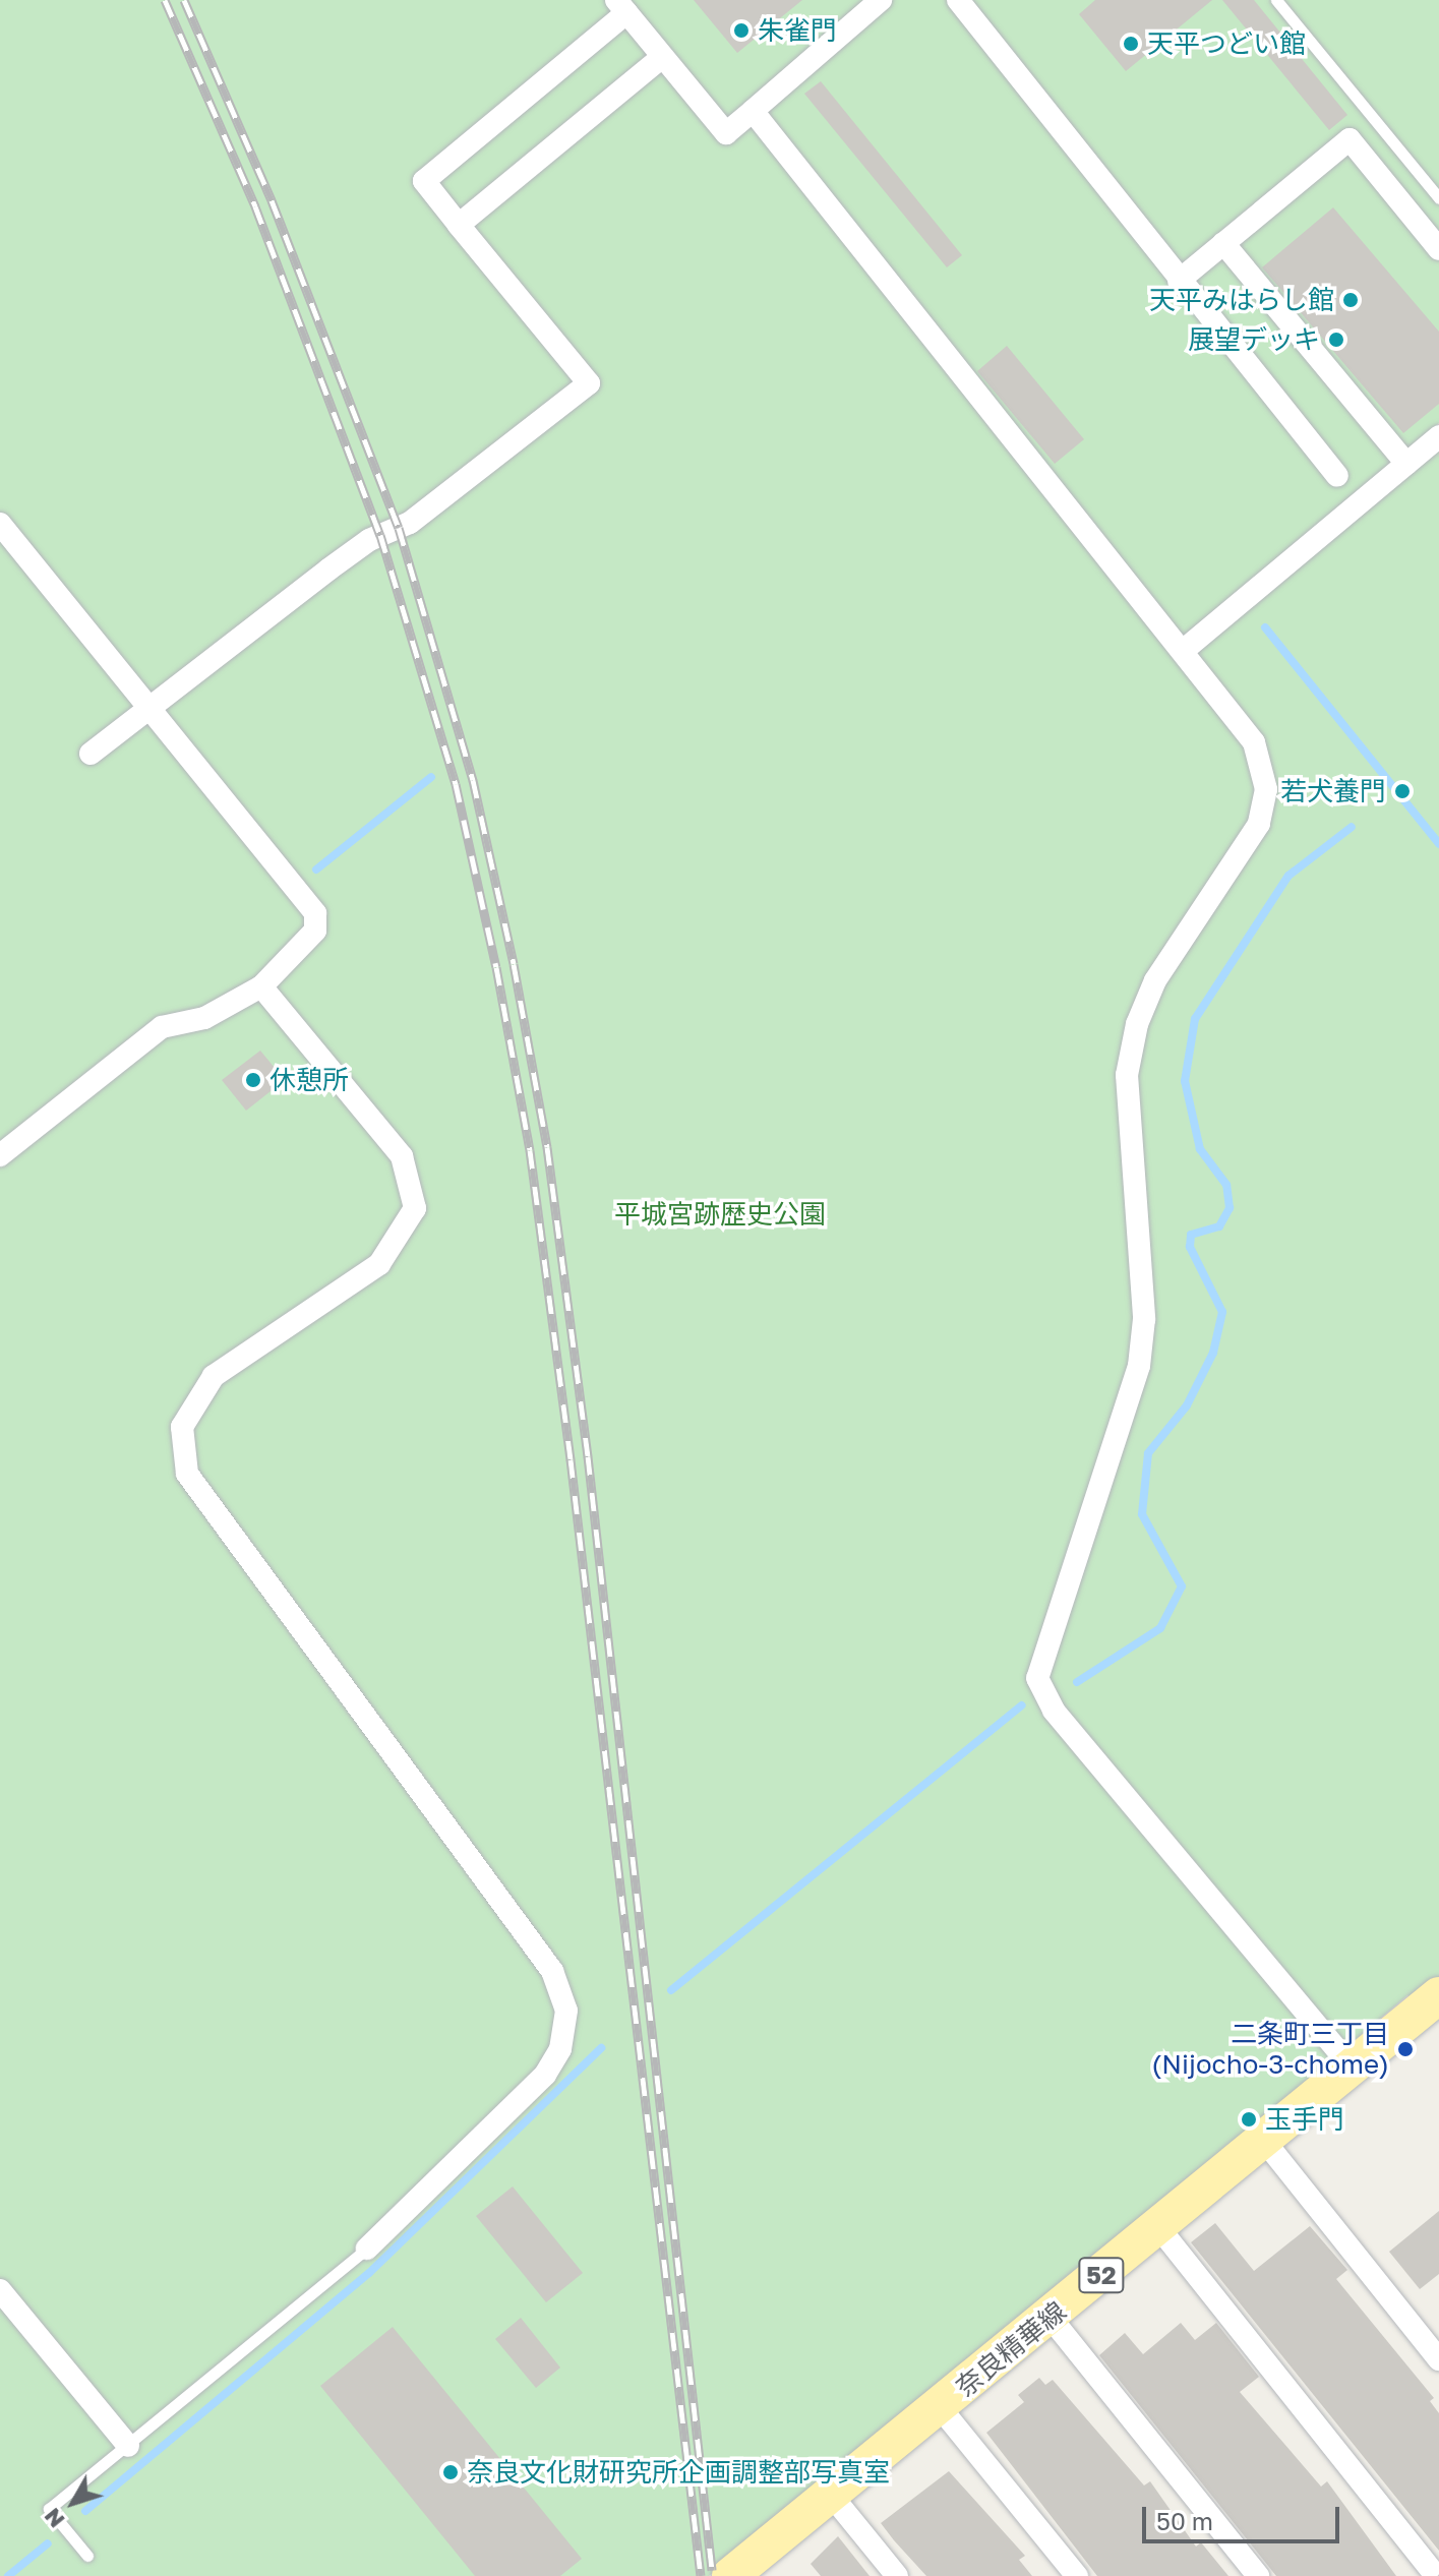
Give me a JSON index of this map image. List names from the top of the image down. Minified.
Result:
{"streets":{"main road":["52","奈良精華線"]},"parks":["平城宮跡歴史公園"],"places":["朱雀門","天平つどい館","天平みはらし館","展望デッキ","若犬養門","休憩所","二条町三丁目 (Nijocho-3-chome)","玉手門","奈良文化財研究所企画調整部写真室"],"scale_bar":"50 m","north":"bottom left"}
